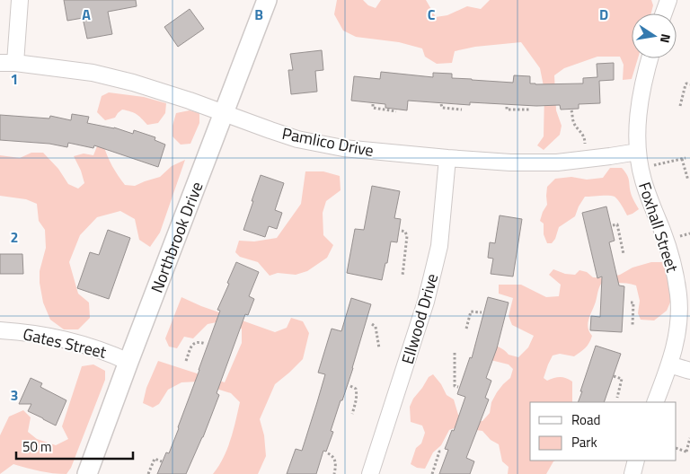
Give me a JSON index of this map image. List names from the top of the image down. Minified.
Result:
{"streets":{"street":["Pamlico Drive","Foxhall Street","Northbrook Drive","Ellwood Drive","Gates Street"]},"crossings":[["Pamlico Drive","Foxhall Street"],["Pamlico Drive","Northbrook Drive"],["Pamlico Drive","Ellwood Drive"],["Northbrook Drive","Gates Street"]],"legend":["Road","Park"],"scale_bar":"50 m","north":"right","grid":{"columns":["A","B","C","D"],"rows":["1","2","3"]}}
